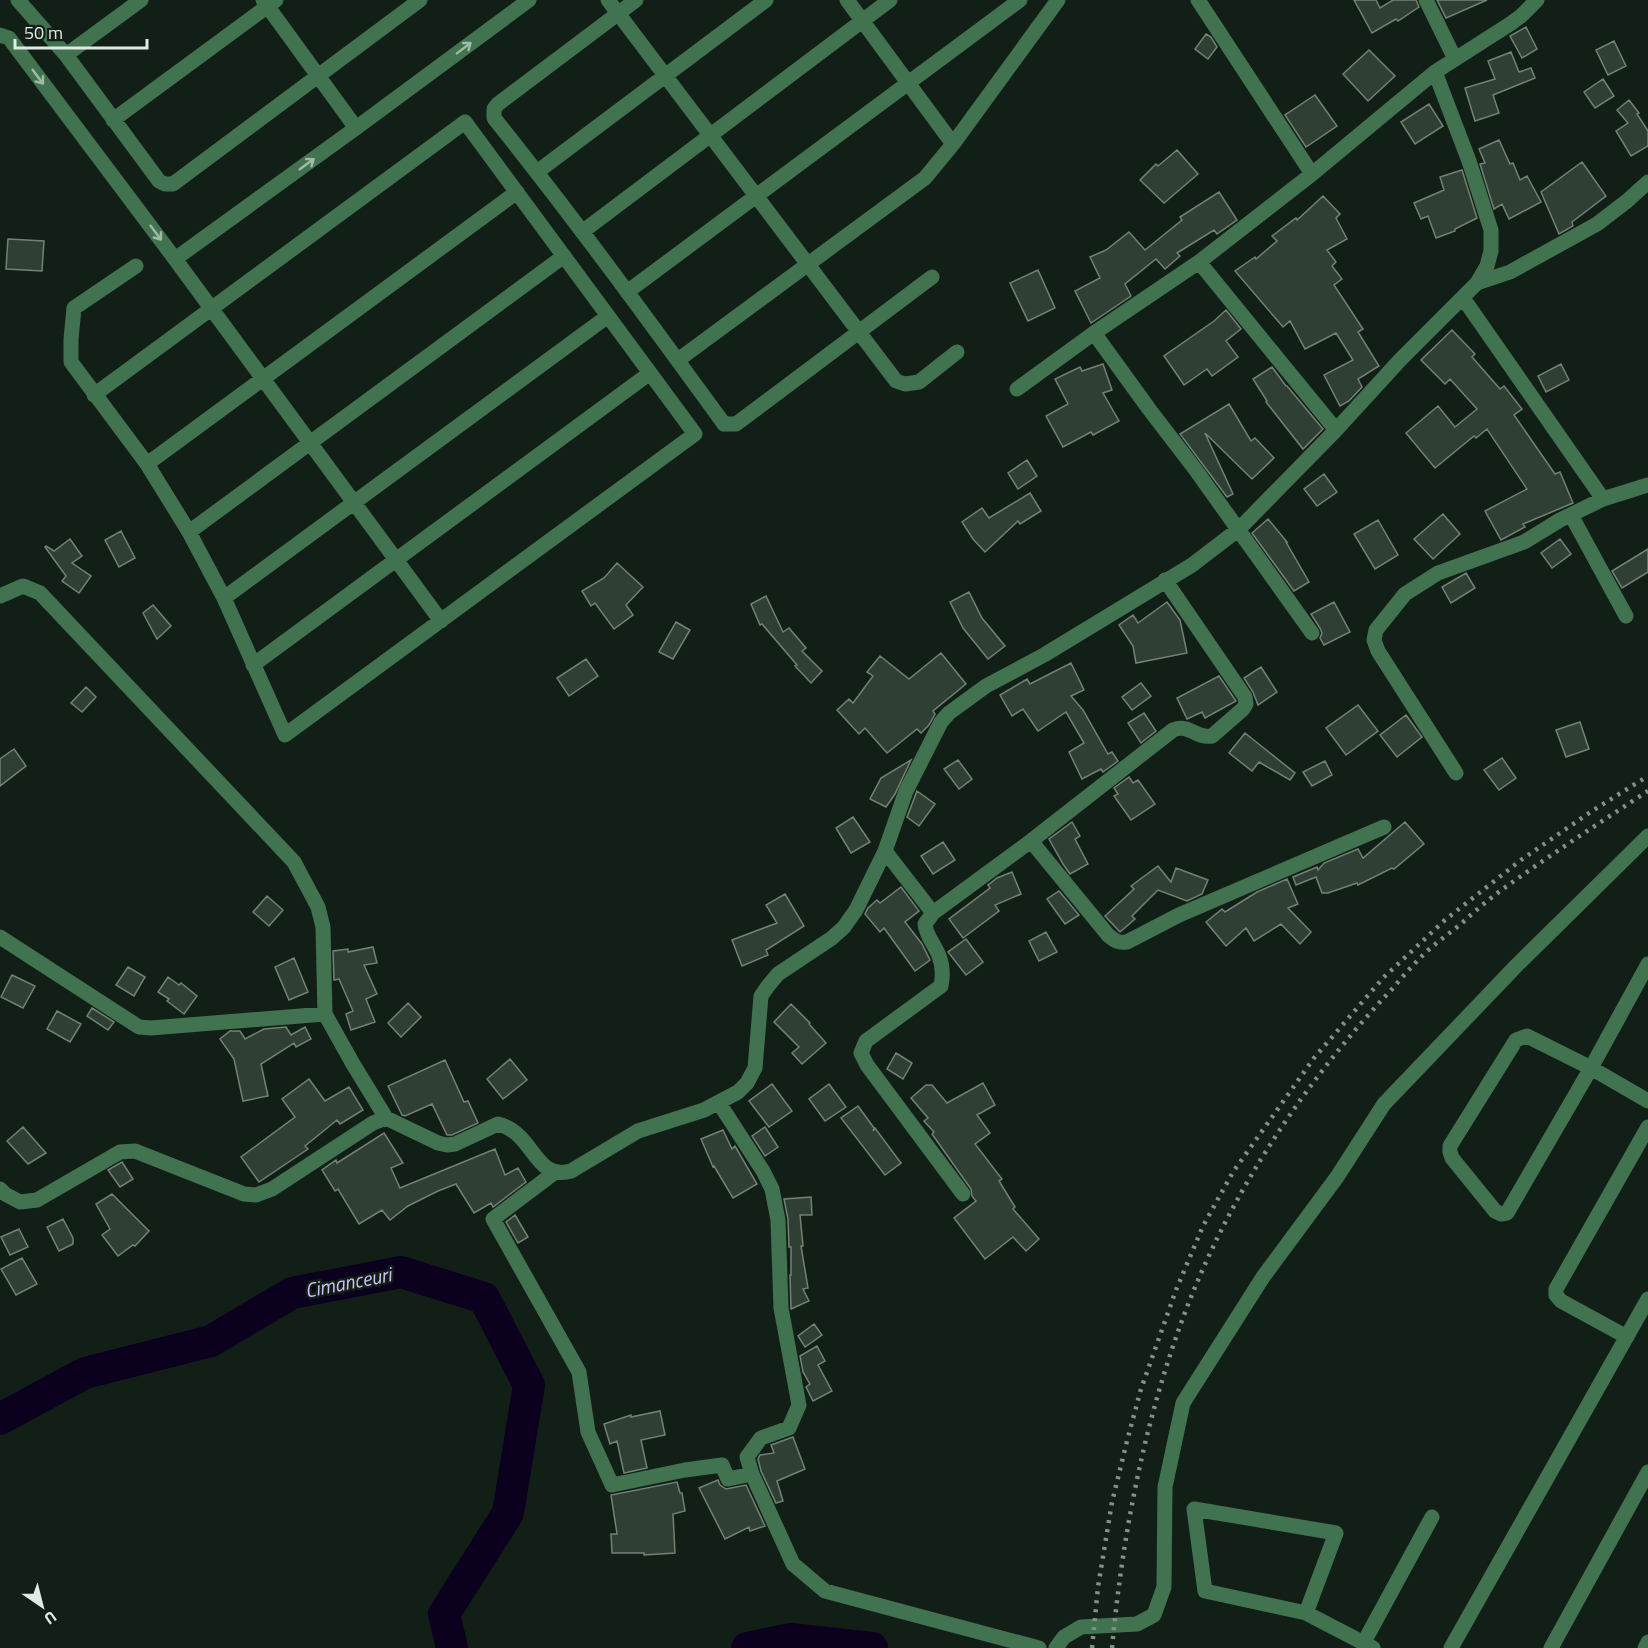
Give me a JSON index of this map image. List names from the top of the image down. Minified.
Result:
{"water":["Cimanceuri"],"scale_bar":"50 m","north":"bottom right"}
